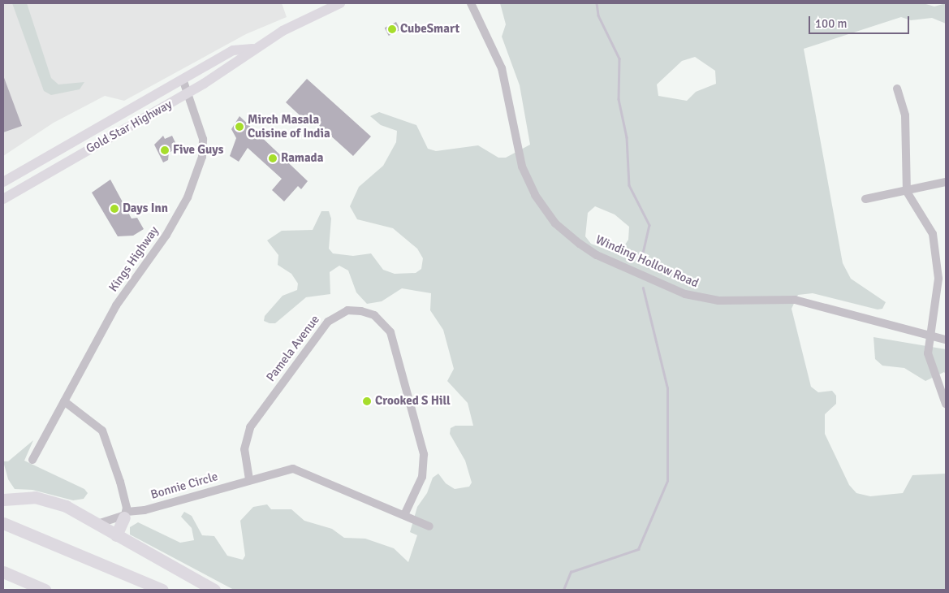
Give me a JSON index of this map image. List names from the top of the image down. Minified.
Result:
{"streets":{"main road":["Gold Star Highway"],"street":["Kings Highway","Winding Hollow Road","Pamela Avenue","Bonnie Circle"]},"crossings":[["Gold Star Highway","Kings Highway"],["Pamela Avenue","Bonnie Circle"]],"places":["CubeSmart","Mirch Masala Cuisine of India","Five Guys","Ramada","Days Inn","Crooked S Hill"],"scale_bar":"100 m"}
